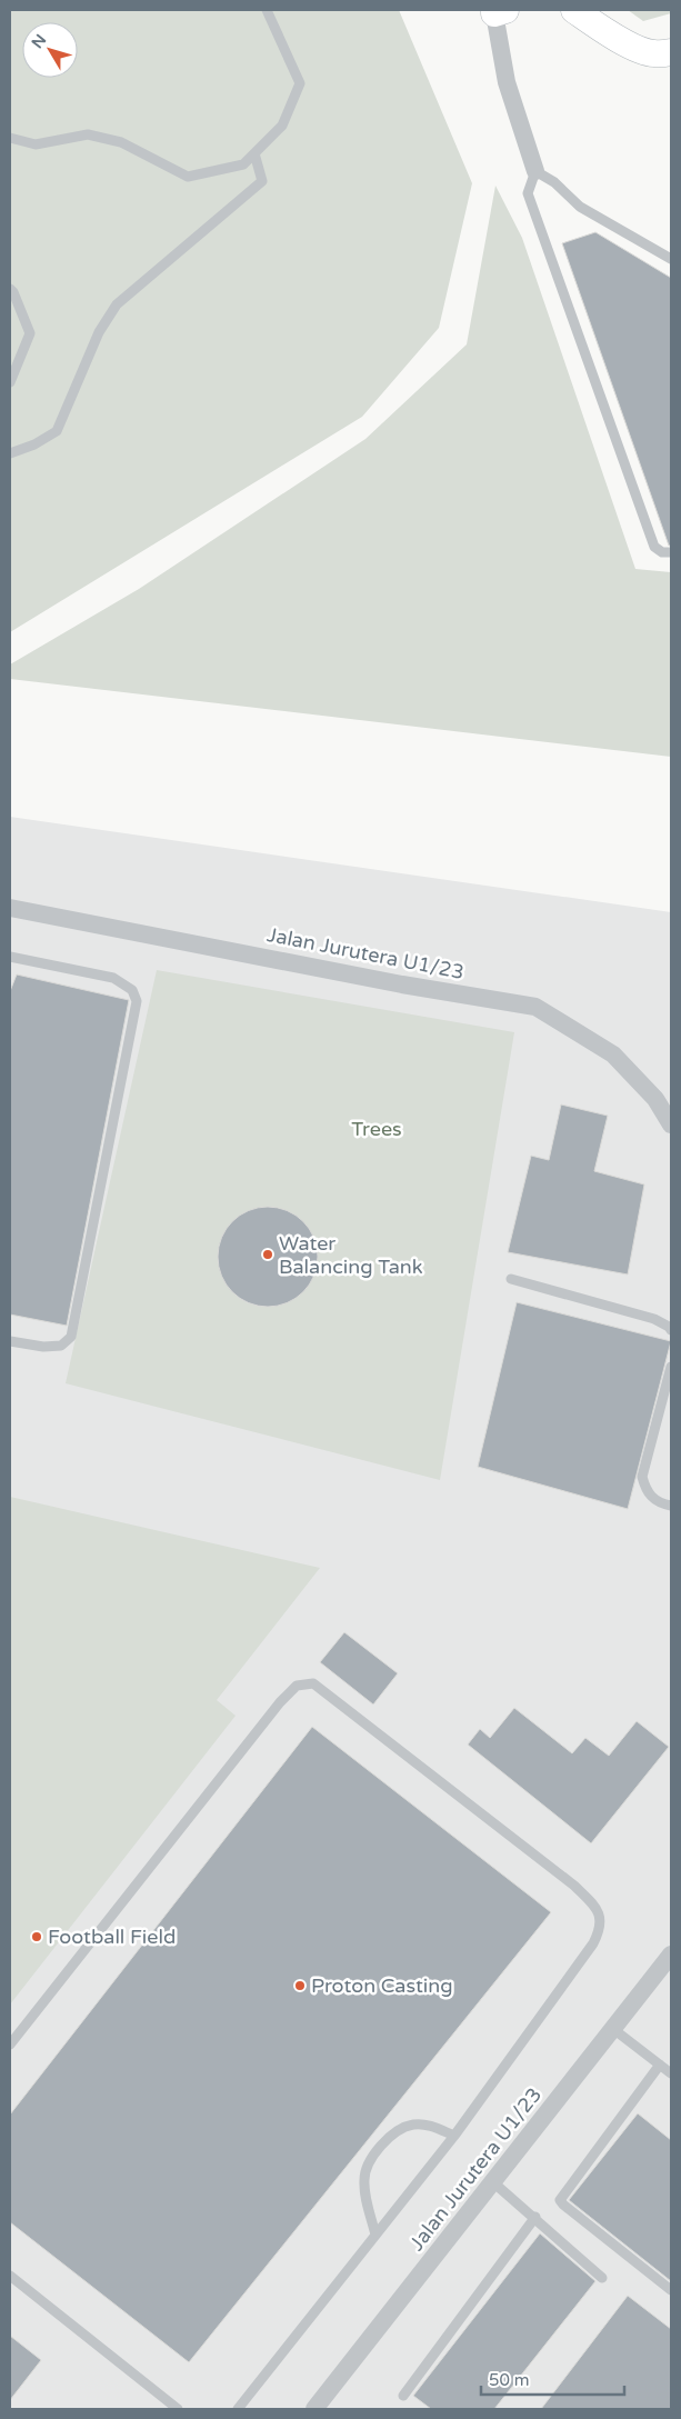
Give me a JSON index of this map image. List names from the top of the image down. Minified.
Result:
{"streets":{"street":["Jalan Jurutera U1/23"]},"parks":["Trees"],"places":["Water Balancing Tank","Football Field","Proton Casting"],"scale_bar":"50 m","north":"top left"}
